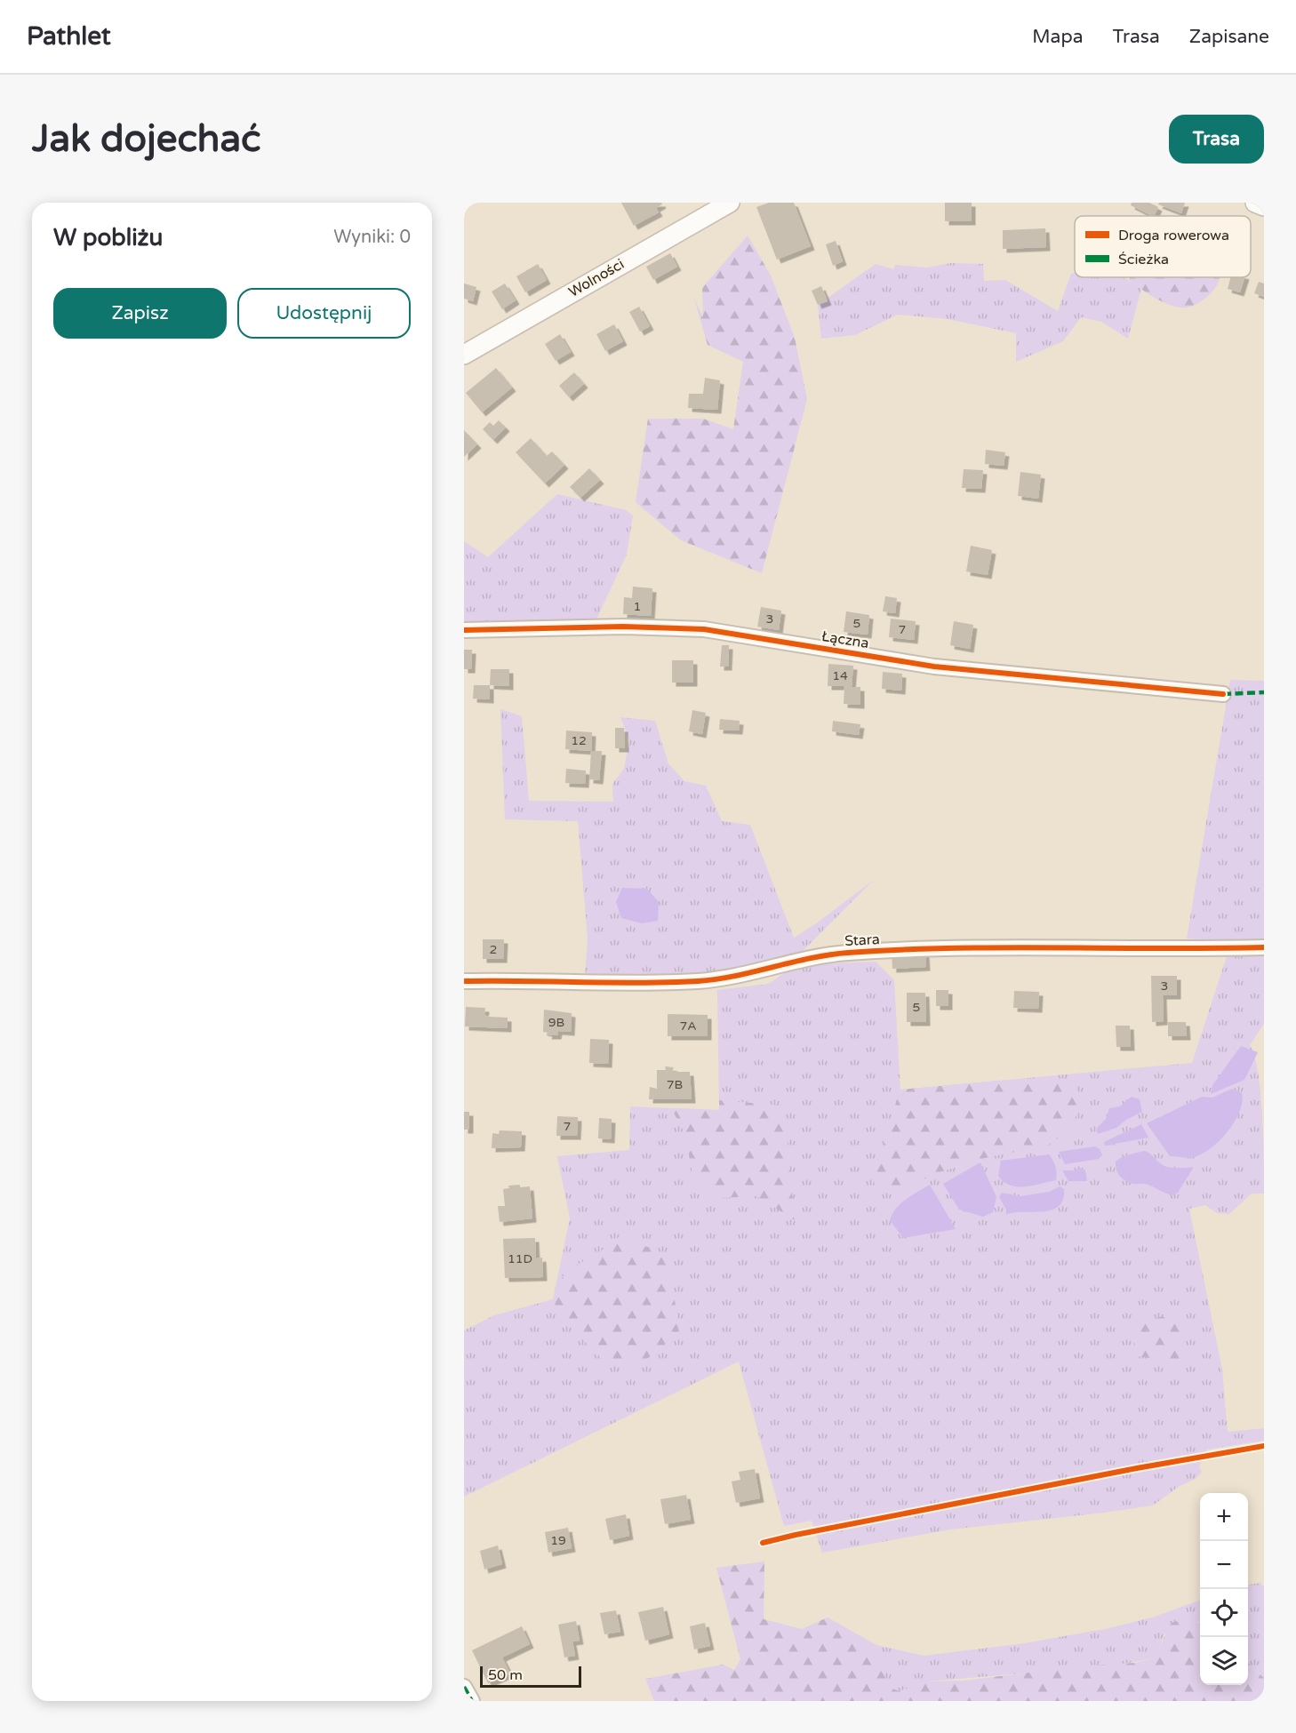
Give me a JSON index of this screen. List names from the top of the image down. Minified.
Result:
{"streets":{"street":["Wolności","Łączna","Stara"]},"house_numbers":["1","3","5","7","14","12","2","3","5","9B","7A","7B","7","11D","19"],"legend":["Droga rowerowa","Ścieżka"],"scale_bar":"50 m","page":{"header":"Pathlet","nav":["Mapa","Trasa","Zapisane"],"buttons":["Trasa",["Zapisz","Udostępnij"]],"title":"Jak dojechać","heading":["W pobliżu","Wyniki: 0"],"map_buttons":["+","−"],"scale":"50 m"}}
